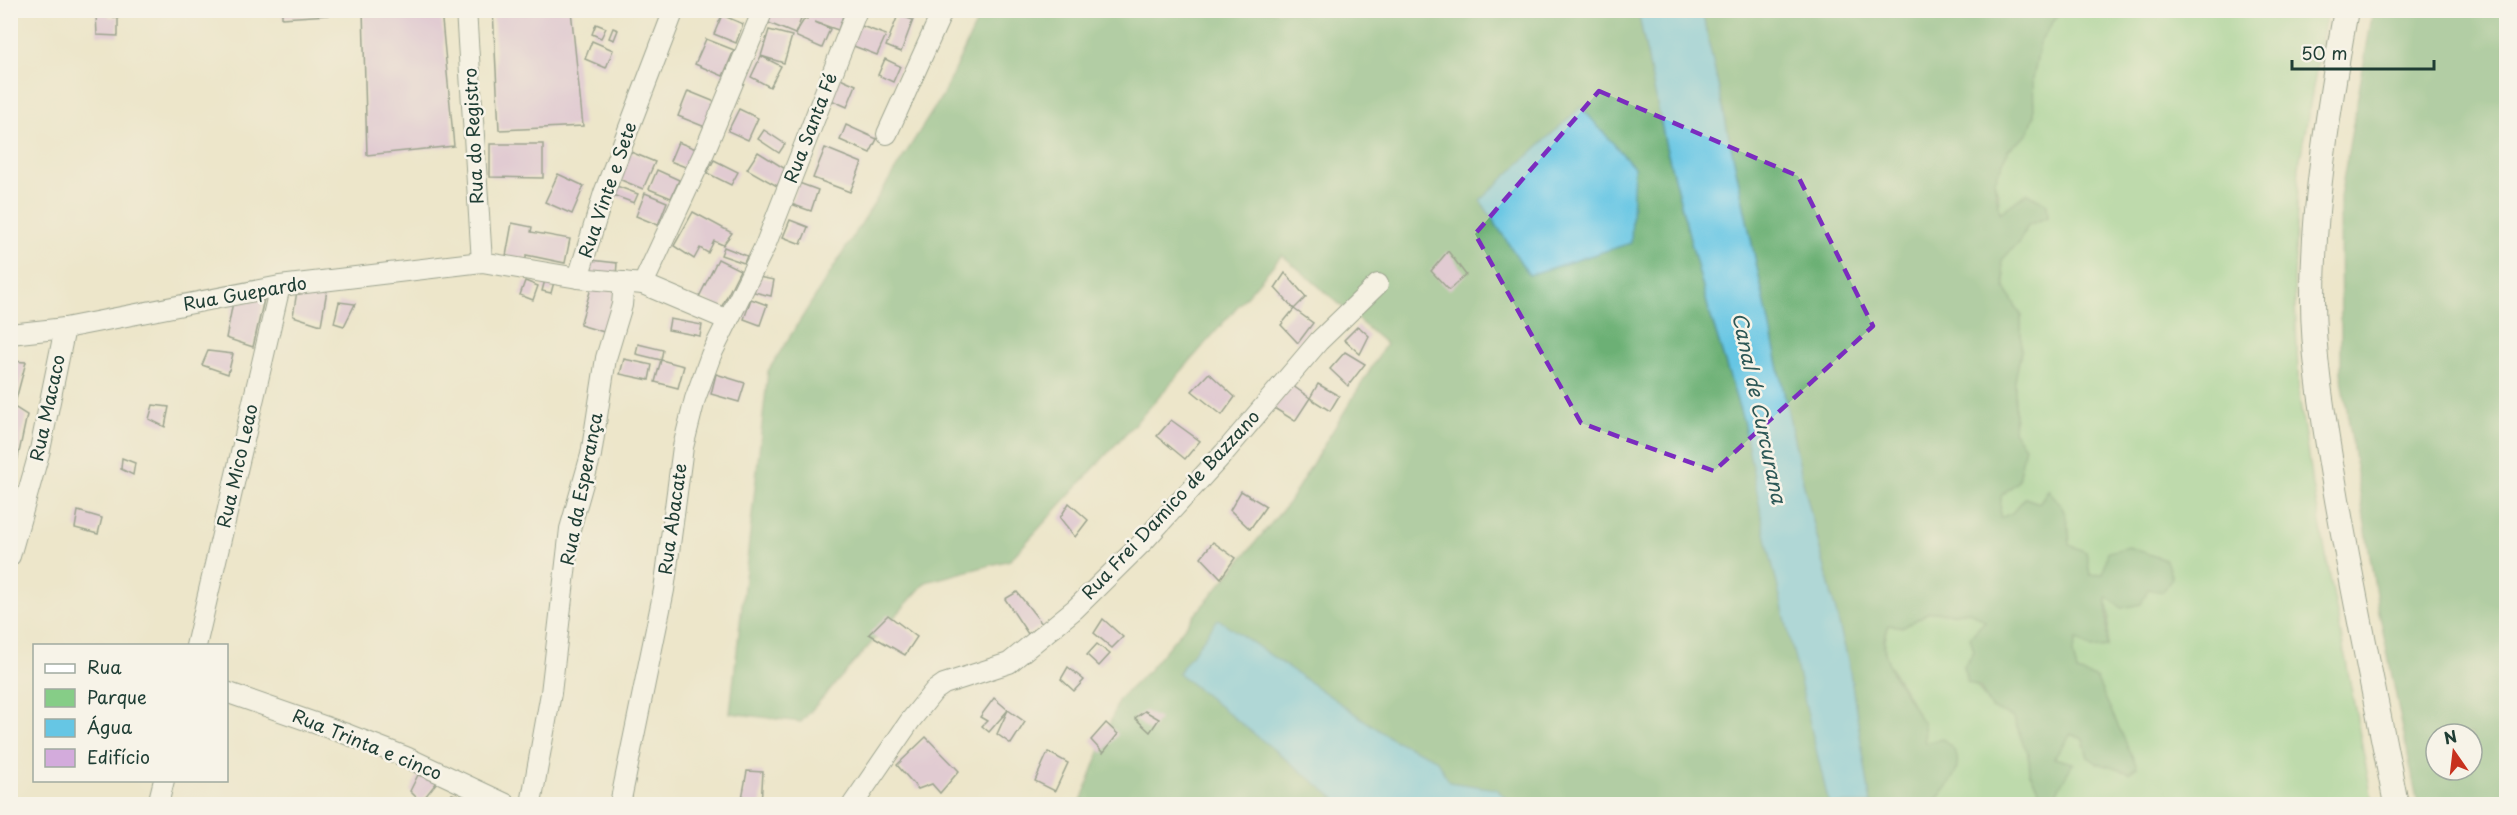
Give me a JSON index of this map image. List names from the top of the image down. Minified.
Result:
{"streets":{"street":["Rua Santa Fé","Rua do Registro","Rua Vinte e Sete","Rua Guepardo","Rua Macaco","Rua Mico Leao","Rua da Esperança","Rua Frei Damico de Bazzano","Rua Abacate","Rua Trinta e cinco"]},"crossings":[["Rua Santa Fé","Rua Abacate"],["Rua do Registro","Rua Vinte e Sete"],["Rua do Registro","Rua Guepardo"],["Rua Vinte e Sete","Rua Guepardo"],["Rua Guepardo","Rua Macaco"],["Rua Guepardo","Rua Mico Leao"]],"water":["Canal de Curcurana"],"legend":["Rua","Parque","Água","Edifício"],"scale_bar":"50 m","north":"top"}
